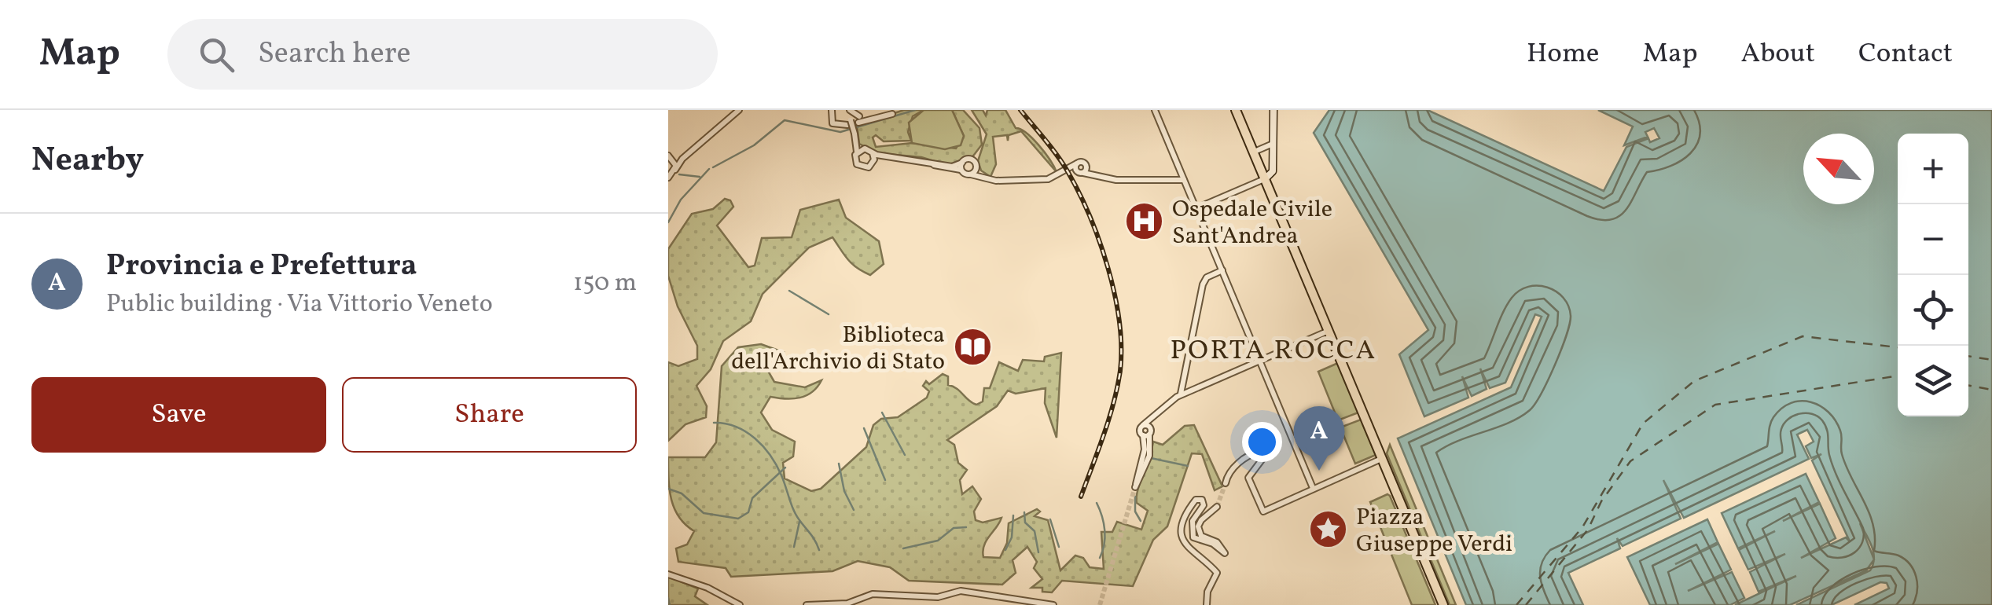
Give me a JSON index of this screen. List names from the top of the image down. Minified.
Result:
{"districts":["PORTA ROCCA"],"places":{"hospital":["Ospedale Civile Sant'Andrea"],"library":["Biblioteca dell'Archivio di Stato"],"place":["Piazza Giuseppe Verdi"]},"north":"top left","page":{"header":"Map","search":"Search here","nav":["Home","Map","About","Contact"],"heading":"Nearby","map_buttons":["+","−"],"list":[{"mark":"A","name":"Provincia e Prefettura","note":"Public building · Via Vittorio Veneto","value":"150 m"}],"buttons":["Save","Share"],"pins":"A"}}
